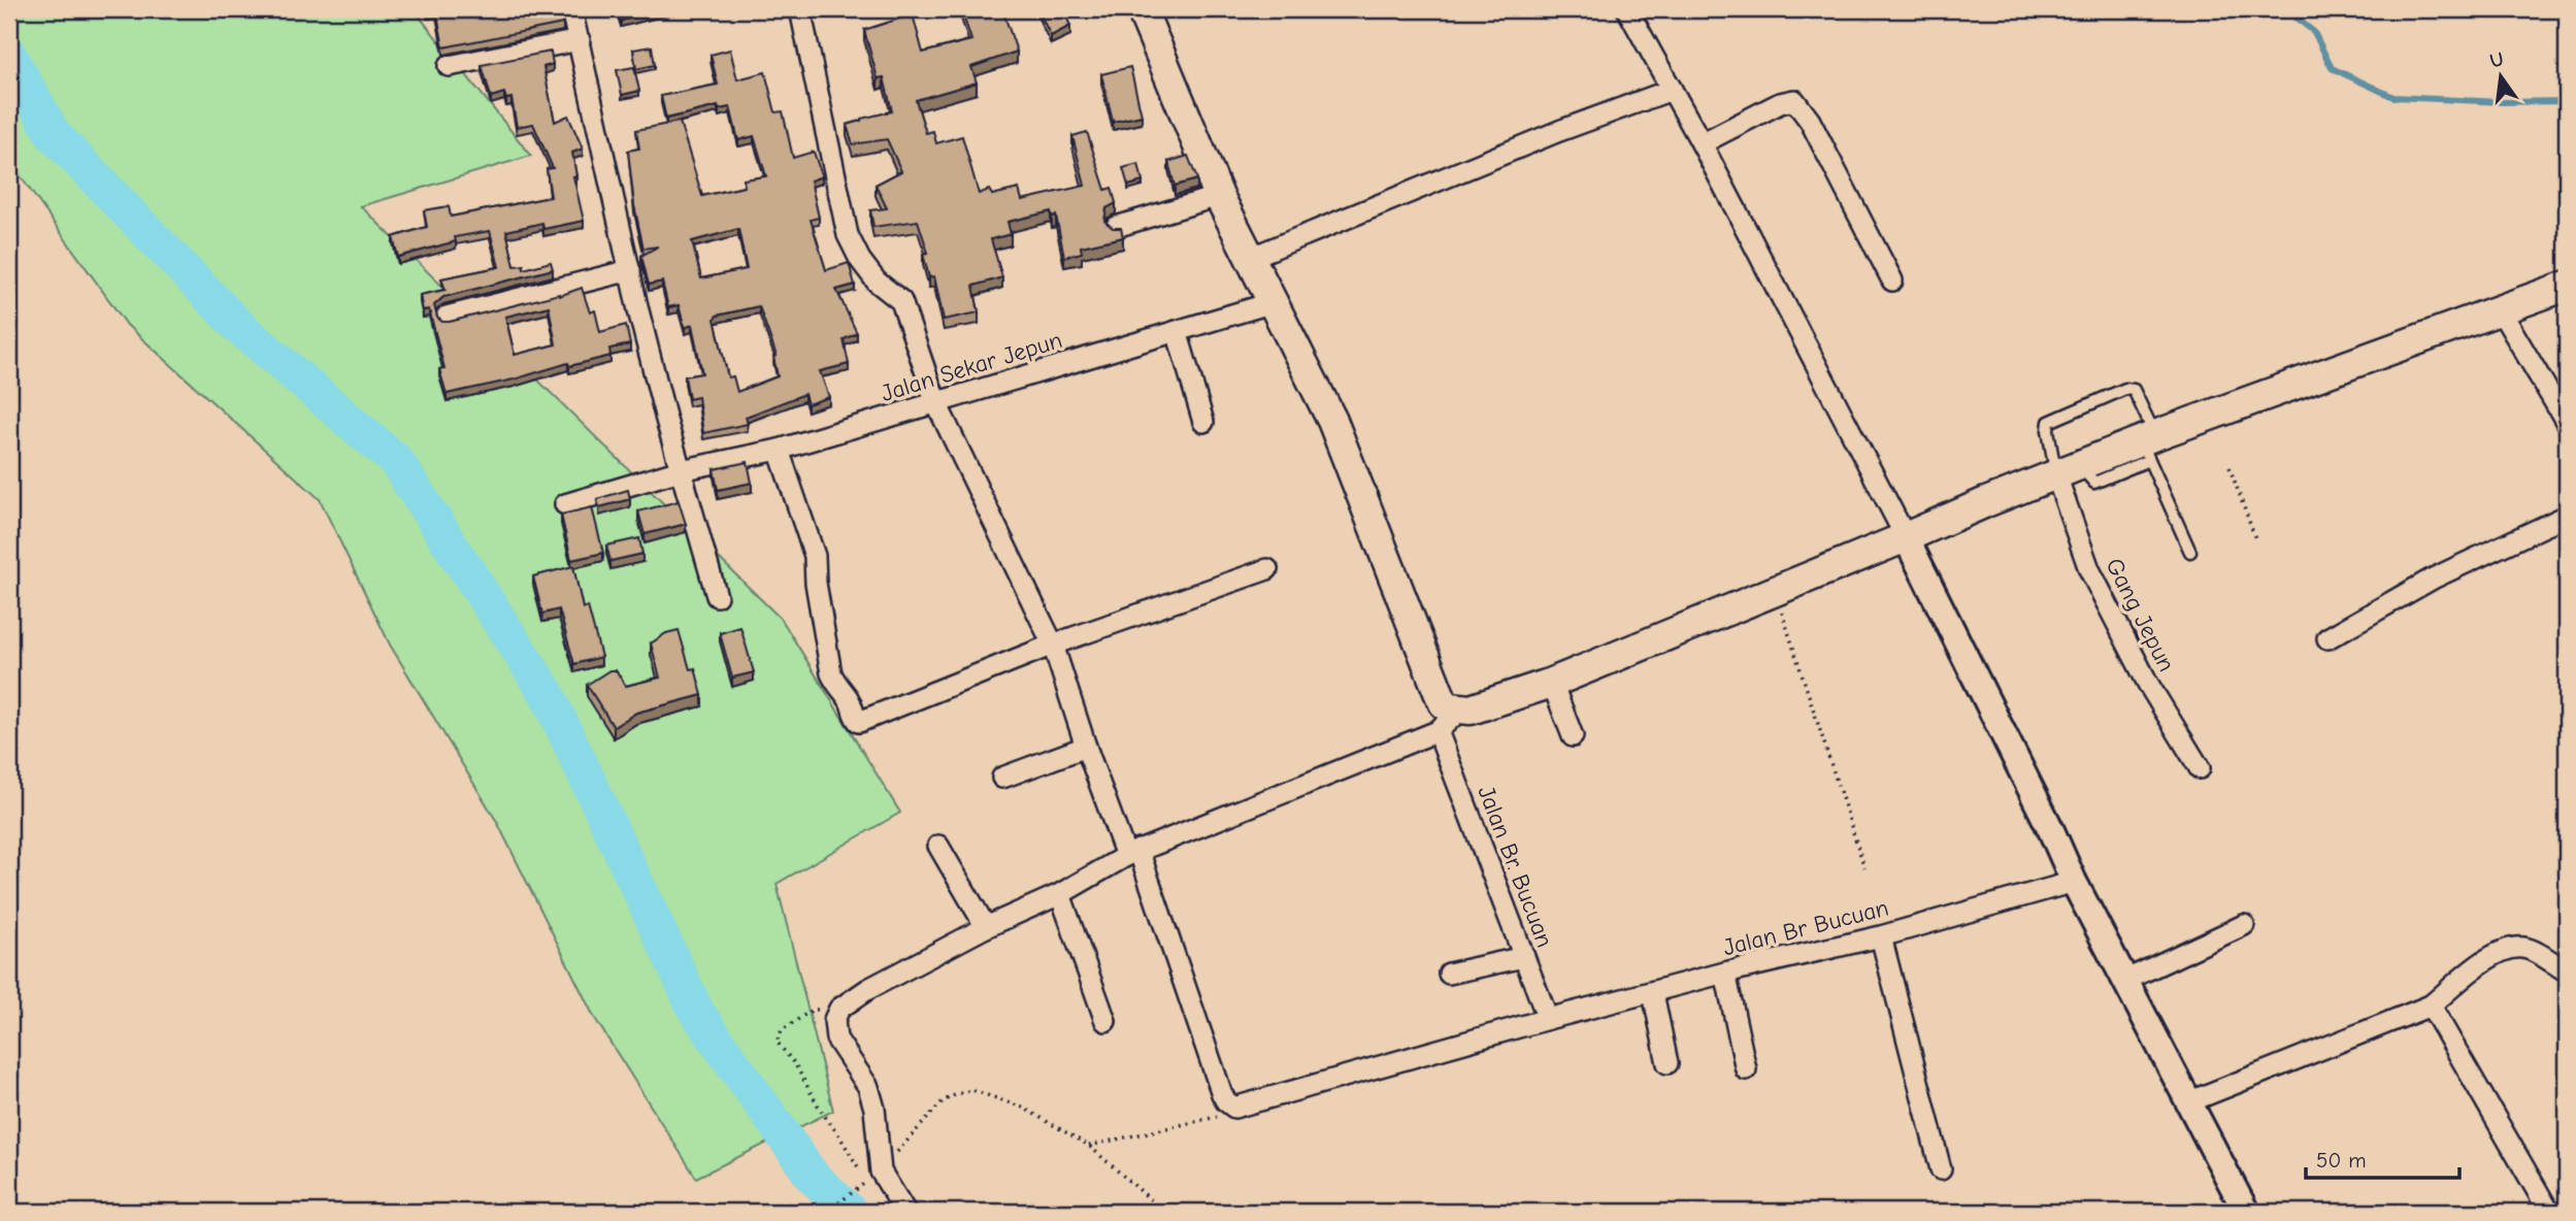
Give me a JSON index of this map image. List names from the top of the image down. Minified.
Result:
{"streets":{"street":["Jalan Sekar Jepun","Gang Jepun","Jalan Br. Bucuan","Jalan Br Bucuan"]},"crossings":[["Jalan Br. Bucuan","Jalan Br Bucuan"]],"scale_bar":"50 m","north":"top"}
